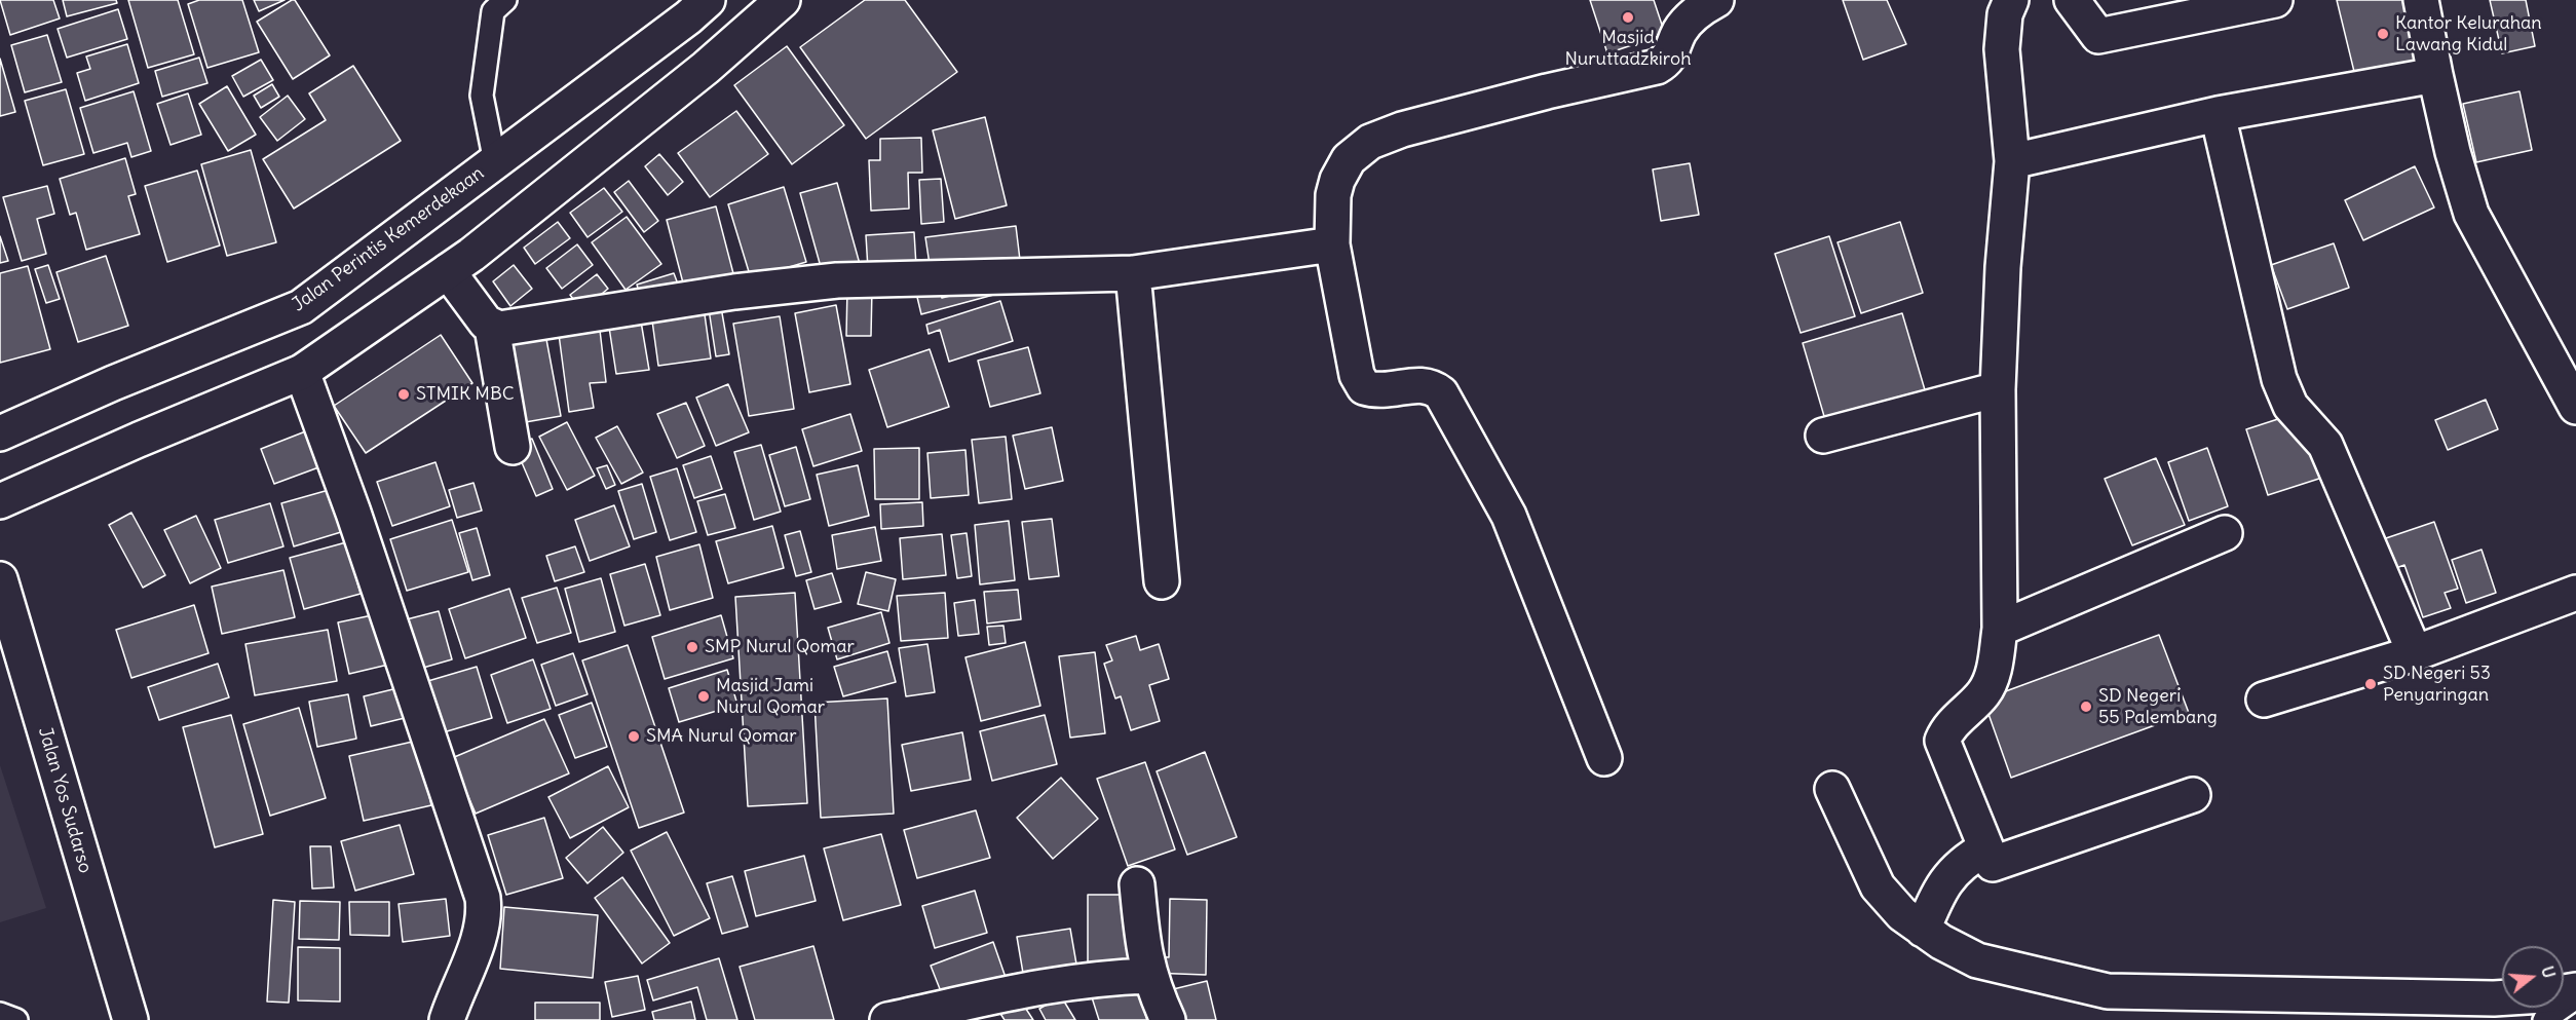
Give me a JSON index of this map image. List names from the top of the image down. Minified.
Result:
{"streets":{"main road":["Jalan Perintis Kemerdekaan","Jalan Yos Sudarso"]},"places":["Masjid Nuruttadzkiroh","Kantor Kelurahan Lawang Kidul","STMIK MBC","SMP Nurul Qomar","SD Negeri 53 Penyaringan","Masjid Jami Nurul Qomar","SD Negeri 55 Palembang","SMA Nurul Qomar"],"north":"right"}
